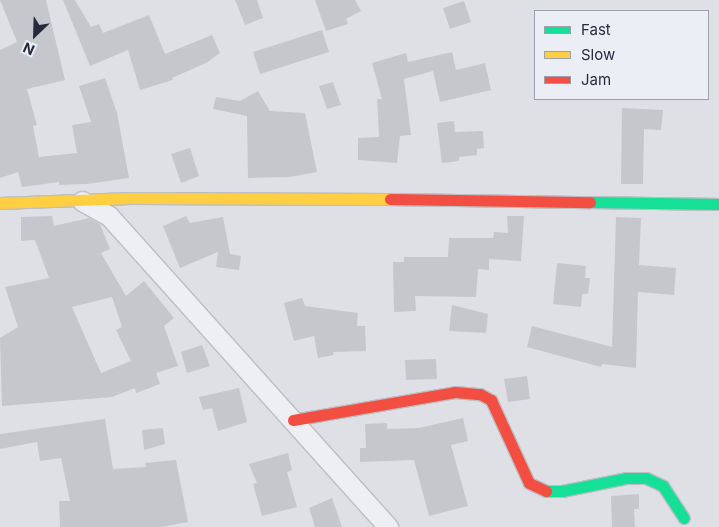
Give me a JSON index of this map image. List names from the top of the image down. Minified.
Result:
{"legend":["Fast","Slow","Jam"],"north":"bottom left"}
